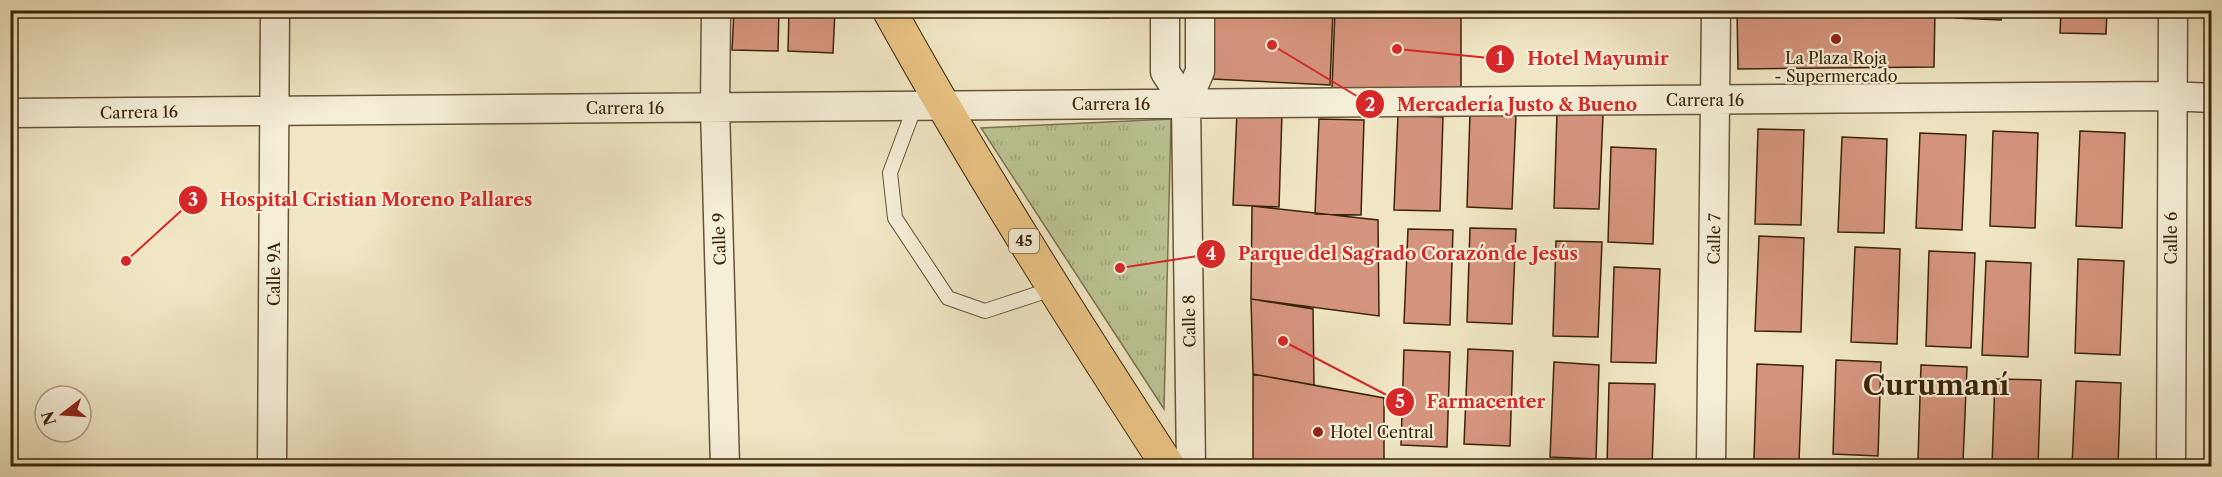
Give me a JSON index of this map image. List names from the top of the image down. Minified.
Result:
{"streets":{"highway":["45"],"street":["Carrera 16","Calle 6","Calle 9","Calle 7","Calle 9A","Calle 8"]},"crossings":[["Carrera 16","Calle 6"],["Carrera 16","Calle 9"],["Carrera 16","Calle 7"],["Carrera 16","45"],["Carrera 16","Calle 9A"],["Carrera 16","Calle 8"]],"districts":["Curumaní"],"places":["La Plaza Roja - Supermercado","Mercadería Justo & Bueno","Hotel Mayumir","Hospital Cristian Moreno Pallares","Parque del Sagrado Corazón de Jesús","Farmacenter","Hotel Central"],"north":"left"}
